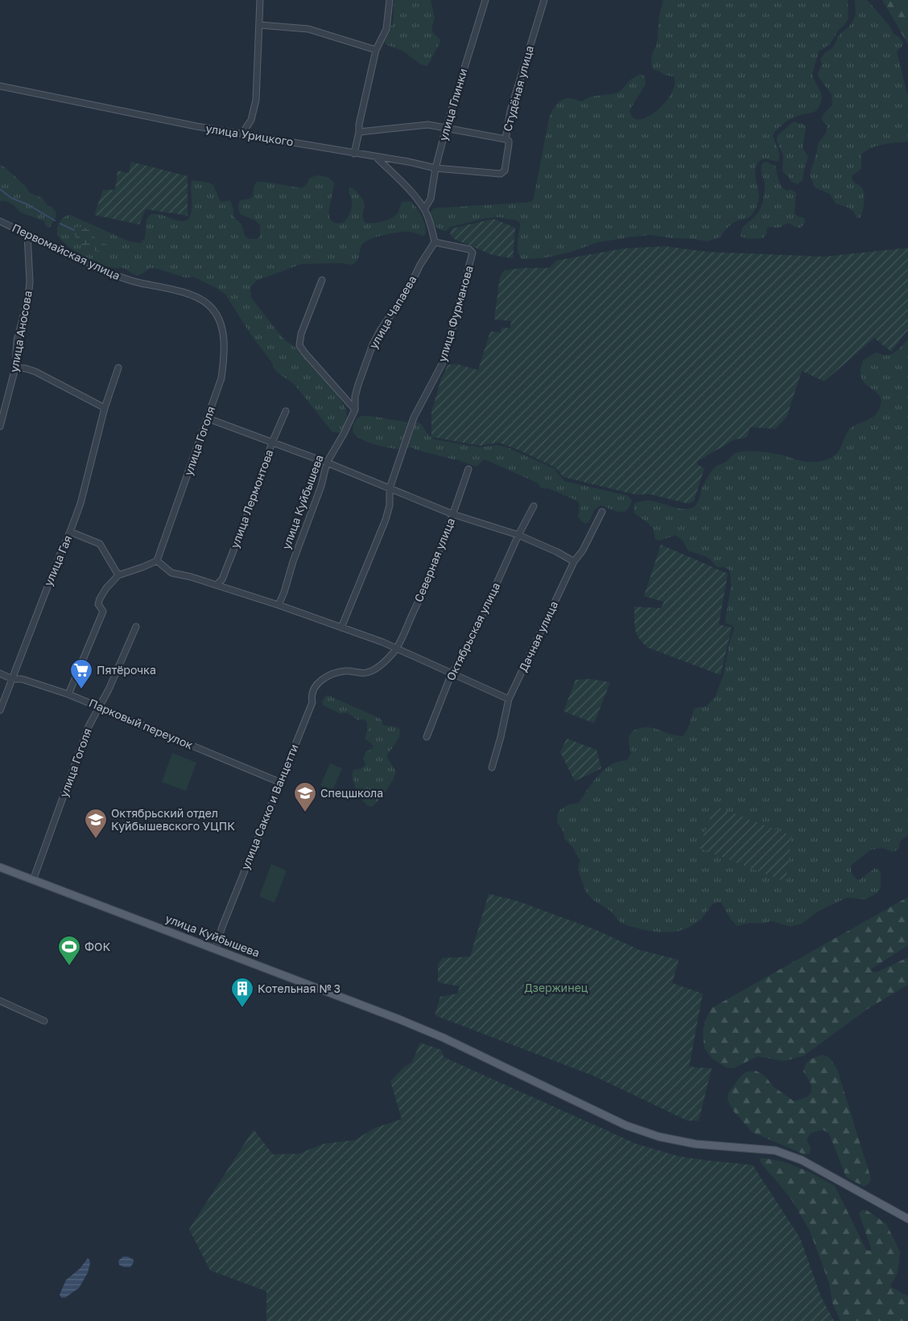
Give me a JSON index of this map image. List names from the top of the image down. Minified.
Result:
{"streets":{"main road":["улица Куйбышева"],"street":["Студёная улица","улица Глинки","улица Урицкого","Первомайская улица","улица Чапаева","улица Фурманова","улица Аносова","улица Гоголя","улица Лермонтова","Северная улица","улица Гая","Октябрьская улица","Дачная улица","Парковый переулок","улица Сакко и Ванцетти"]},"crossings":[["Студёная улица","улица Урицкого"],["улица Глинки","улица Урицкого"],["Первомайская улица","улица Аносова"],["Первомайская улица","улица Гоголя"],["улица Чапаева","улица Фурманова"],["улица Чапаева","улица Куйбышева"],["улица Гоголя","улица Куйбышева"],["улица Гоголя","Парковый переулок"],["улица Куйбышева","улица Сакко и Ванцетти"],["Северная улица","улица Сакко и Ванцетти"],["улица Гая","Парковый переулок"],["Парковый переулок","улица Сакко и Ванцетти"]],"parks":["Дзержинец"],"places":{"supermarket":["Пятёрочка"],"school or university":["Спецшкола","Октябрьский отдел Куйбышевского УЦПК"],"sports":["ФОК"],"building":["Котельная № 3"]}}
